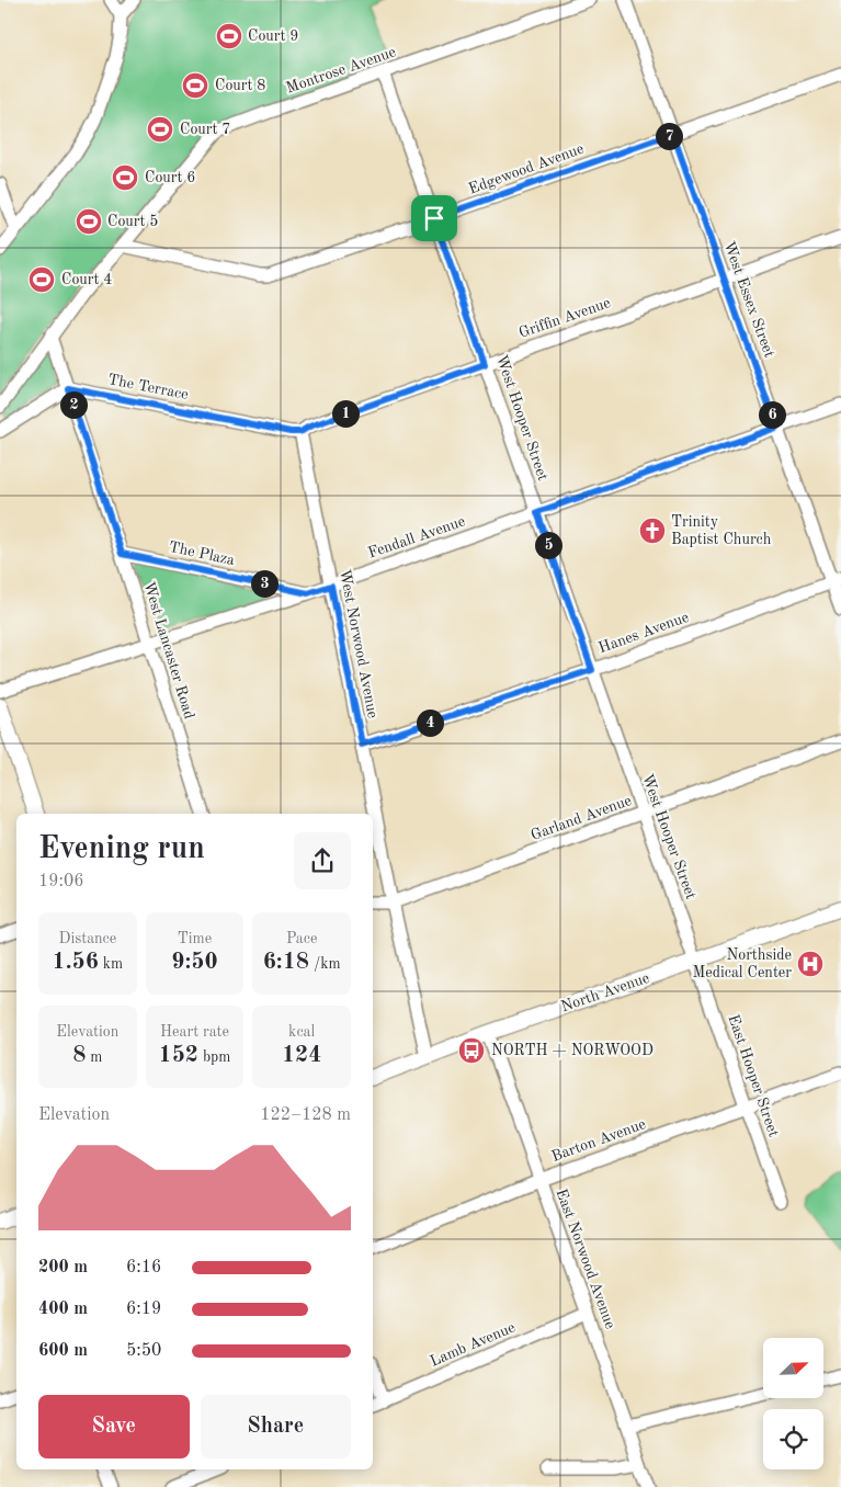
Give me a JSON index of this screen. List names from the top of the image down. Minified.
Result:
{"streets":{"street":["Montrose Avenue","Edgewood Avenue","West Essex Street","Griffin Avenue","The Terrace","West Hooper Street","Fendall Avenue","The Plaza","Hanes Avenue","West Norwood Avenue","West Lancaster Road","Garland Avenue","North Avenue","East Hooper Street","Barton Avenue","East Norwood Avenue","Lamb Avenue"]},"crossings":[["Montrose Avenue","Edgewood Avenue"],["Montrose Avenue","West Hooper Street"],["Montrose Avenue","West Lancaster Road"],["Edgewood Avenue","West Essex Street"],["Edgewood Avenue","West Hooper Street"],["West Essex Street","Griffin Avenue"],["West Essex Street","Fendall Avenue"],["West Essex Street","Hanes Avenue"],["Griffin Avenue","The Terrace"],["Griffin Avenue","West Hooper Street"],["Griffin Avenue","West Norwood Avenue"],["The Terrace","West Norwood Avenue"],["The Terrace","West Lancaster Road"],["West Hooper Street","Fendall Avenue"],["West Hooper Street","Hanes Avenue"],["West Hooper Street","Garland Avenue"],["West Hooper Street","North Avenue"],["West Hooper Street","East Hooper Street"],["Fendall Avenue","The Plaza"],["Fendall Avenue","West Norwood Avenue"],["Fendall Avenue","West Lancaster Road"],["The Plaza","West Lancaster Road"],["Hanes Avenue","West Norwood Avenue"],["West Norwood Avenue","Garland Avenue"],["West Norwood Avenue","North Avenue"],["North Avenue","East Hooper Street"],["North Avenue","East Norwood Avenue"],["East Hooper Street","Barton Avenue"],["Barton Avenue","East Norwood Avenue"],["East Norwood Avenue","Lamb Avenue"]],"places":{"sports":["Court 9","Court 8","Court 7","Court 6","Court 5","Court 4"],"church":["Trinity Baptist Church"],"hospital":["Northside Medical Center"],"bus stop":["NORTH + NORWOOD"]},"north":"top right","page":{"pins":["7","2","1","6","5","3","4"],"heading":["Evening run","19:06"],"stats":[["Distance","1.56 km"],["Time","9:50"],["Pace","6:18 /km"],["Elevation","8 m"],["Heart rate","152 bpm"],["kcal","124"]],"chart":["Elevation","122–128 m"],"list":[{"name":"200 m","note":"6:16"},{"name":"400 m","note":"6:19"},{"name":"600 m","note":"5:50"}],"buttons":["Save","Share"]}}
